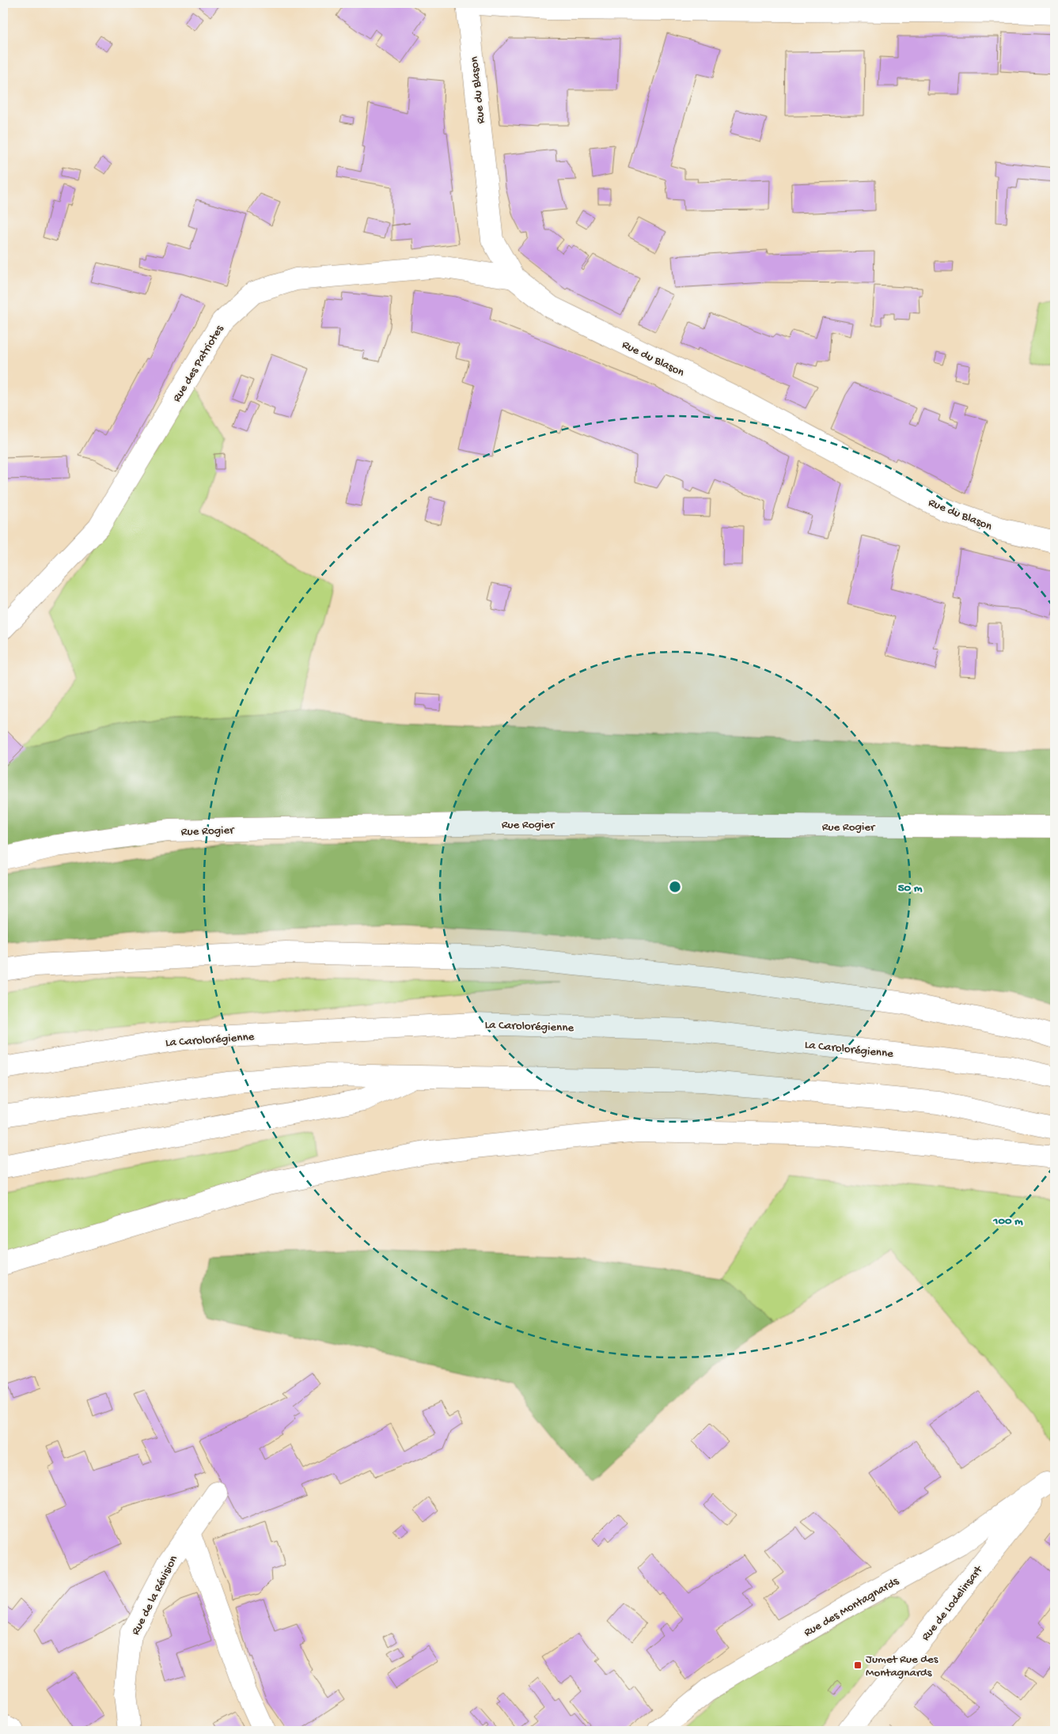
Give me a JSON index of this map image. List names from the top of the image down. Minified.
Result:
{"streets":{"main road":["Rue du Blason","Rue des Patriotes","Rue Rogier","La Carolorégienne","Rue de la Révision","Rue de Lodelinsart","Rue des Montagnards"]},"crossings":[["Rue du Blason","Rue des Patriotes"],["Rue de Lodelinsart","Rue des Montagnards"]],"places":{"transit":["Jumet Rue des Montagnards"]},"rings":["50 m","100 m"]}
